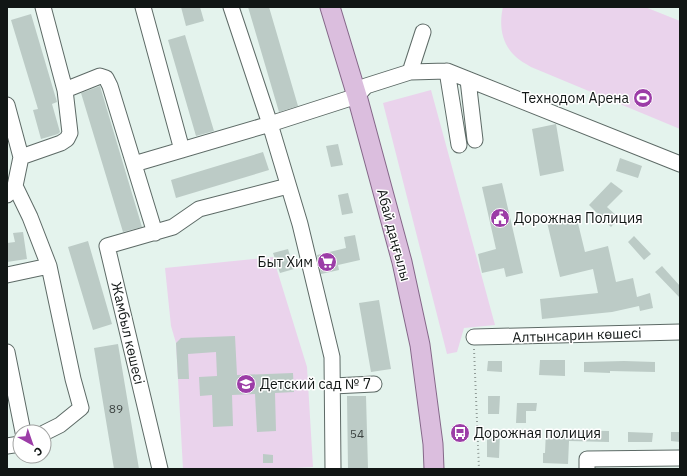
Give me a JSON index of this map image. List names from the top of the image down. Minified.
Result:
{"streets":{"main road":["Абай даңғылы"],"street":["Жамбыл көшесі","Алтынсарин көшесі"]},"places":{"sports":["Технодом Арена"],"public building":["Дорожная Полиция"],"supermarket":["Быт Хим"],"school or university":["Детский сад № 7"],"bus stop":["Дорожная полиция"]},"house_numbers":["89","54"],"north":"bottom right"}
